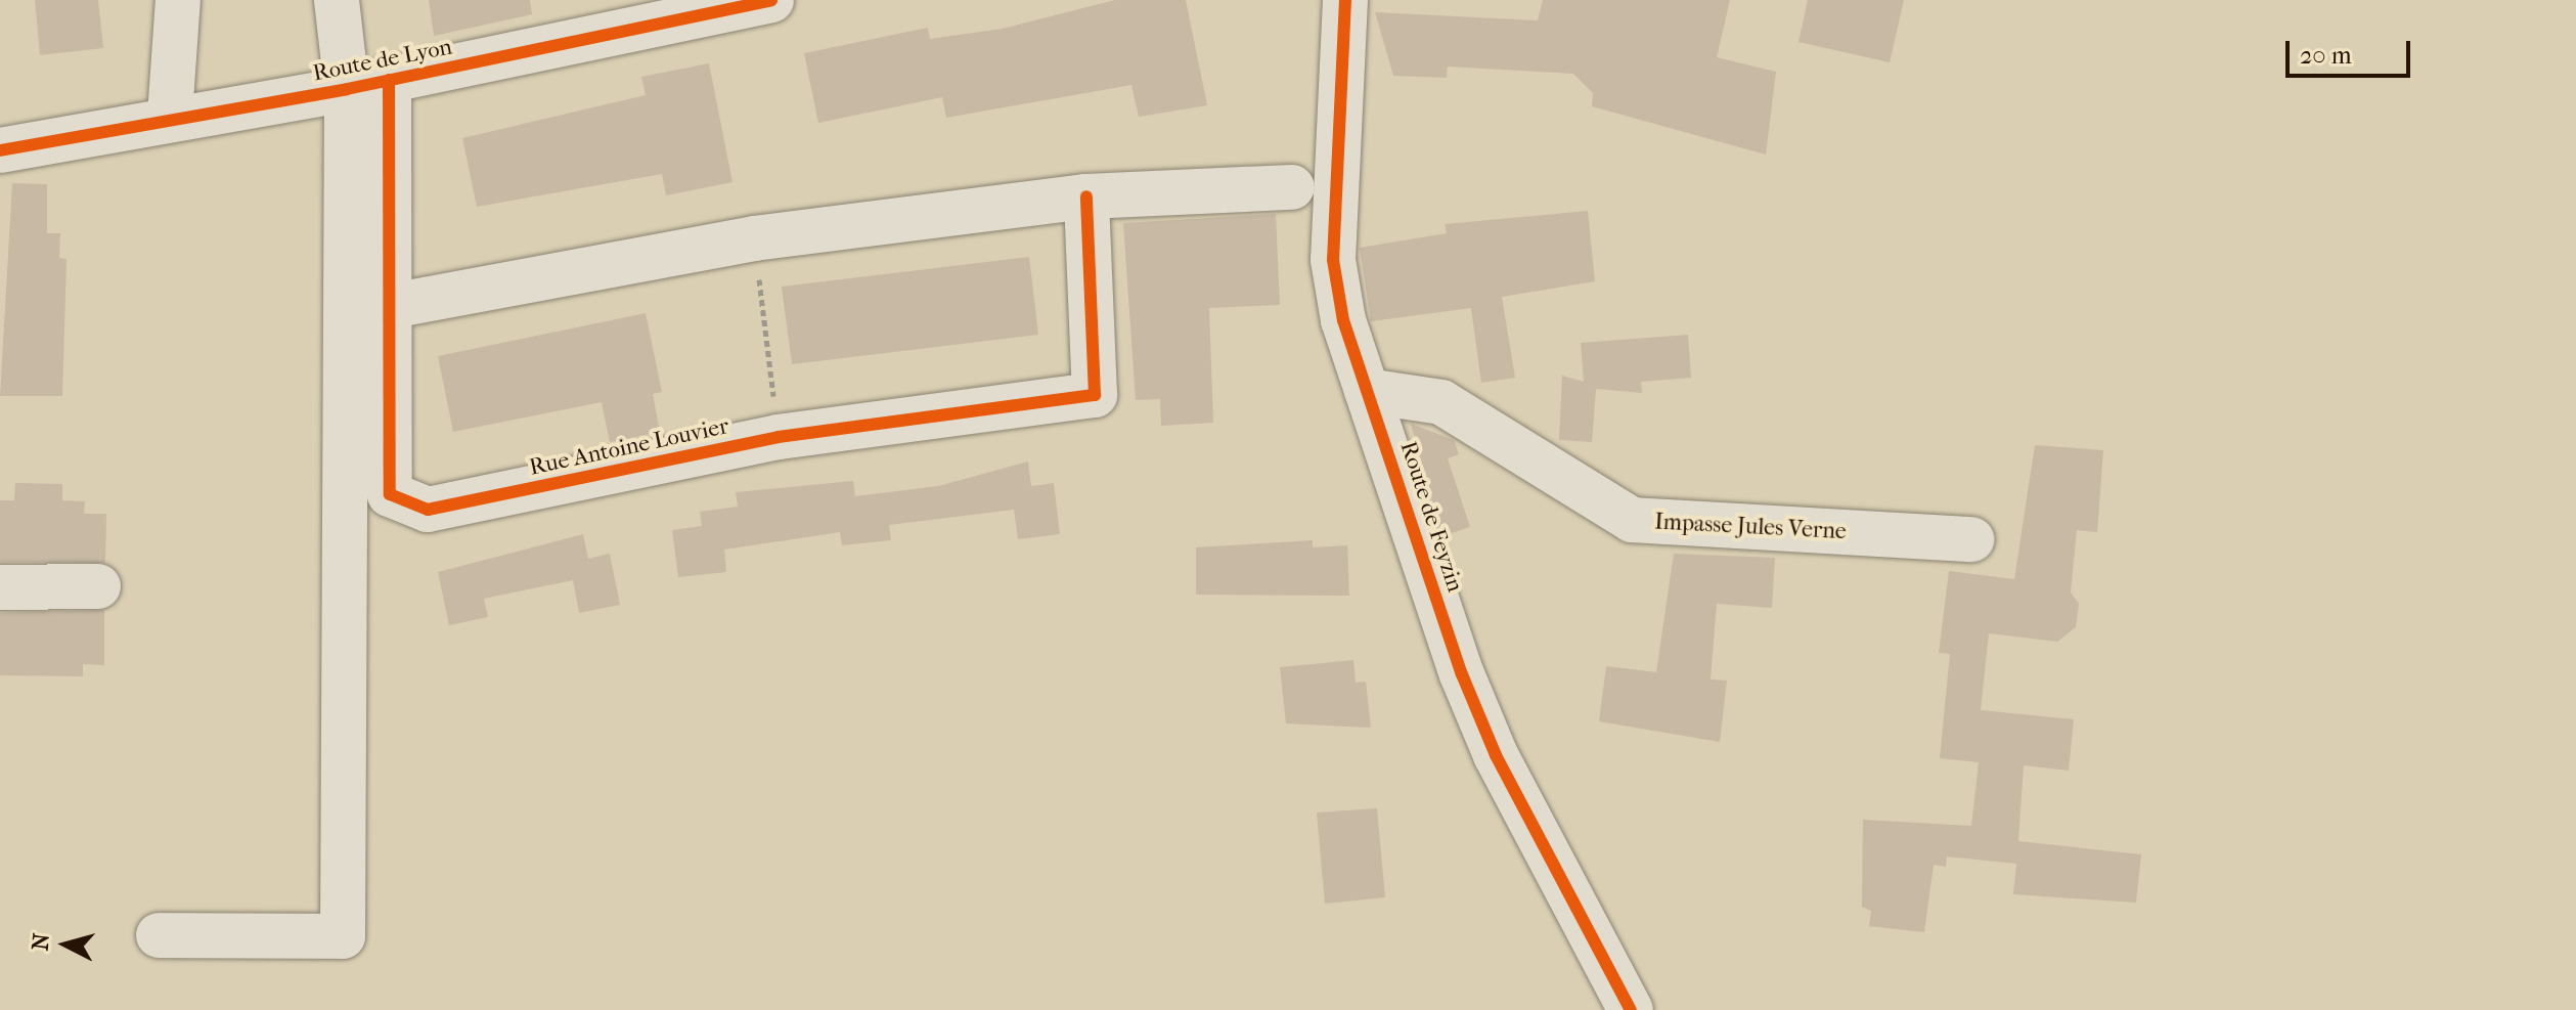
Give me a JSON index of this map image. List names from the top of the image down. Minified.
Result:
{"streets":{"street":["Route de Lyon","Rue Antoine Louvier","Route de Feyzin","Impasse Jules Verne"]},"crossings":[["Route de Lyon","Rue Antoine Louvier"],["Route de Feyzin","Impasse Jules Verne"]],"scale_bar":"20 m","north":"left"}
